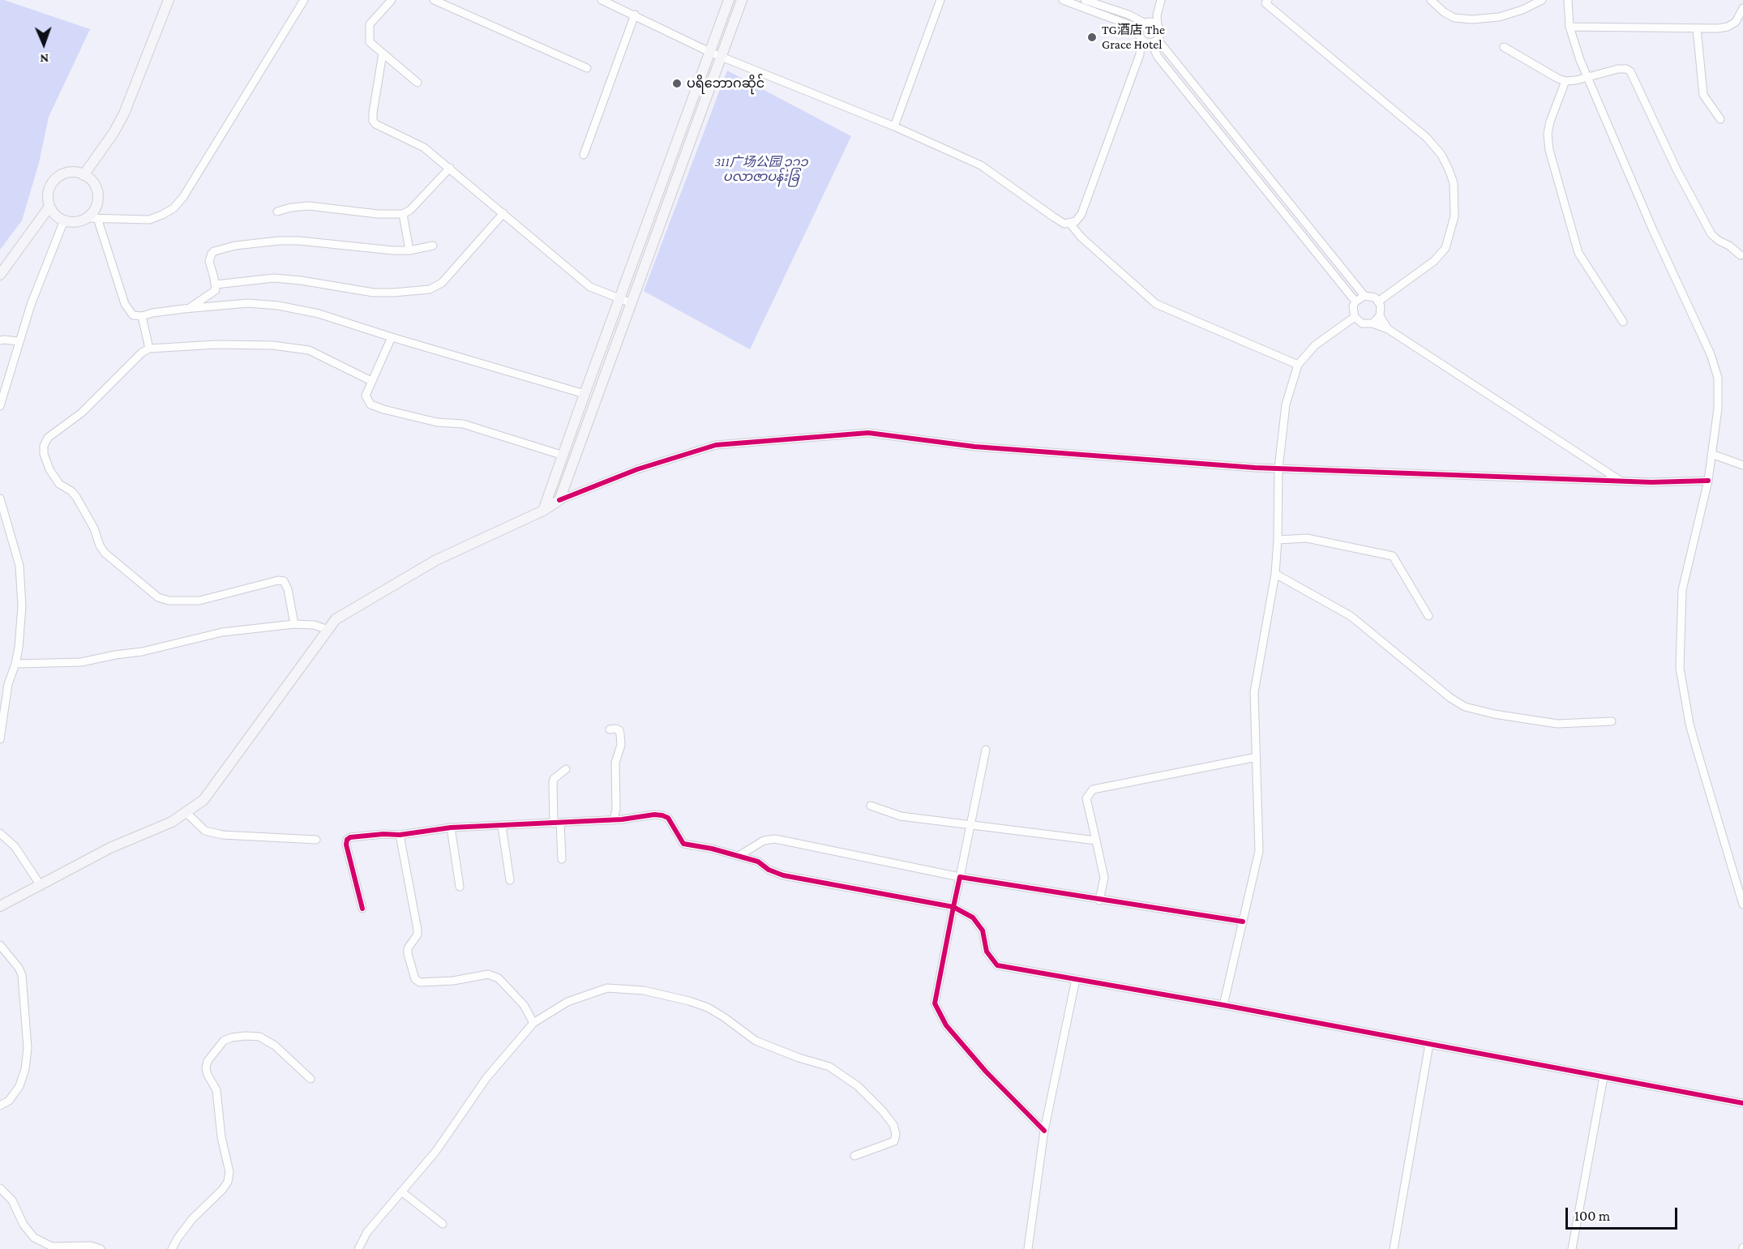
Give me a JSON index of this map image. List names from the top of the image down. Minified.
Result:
{"parks":["311广场公园 ၃၁၁ ပလာဇာပန်းခြံ"],"places":["TG酒店 The Grace Hotel","ပရိဘောဂဆိုင်"],"scale_bar":"100 m","north":"bottom"}
